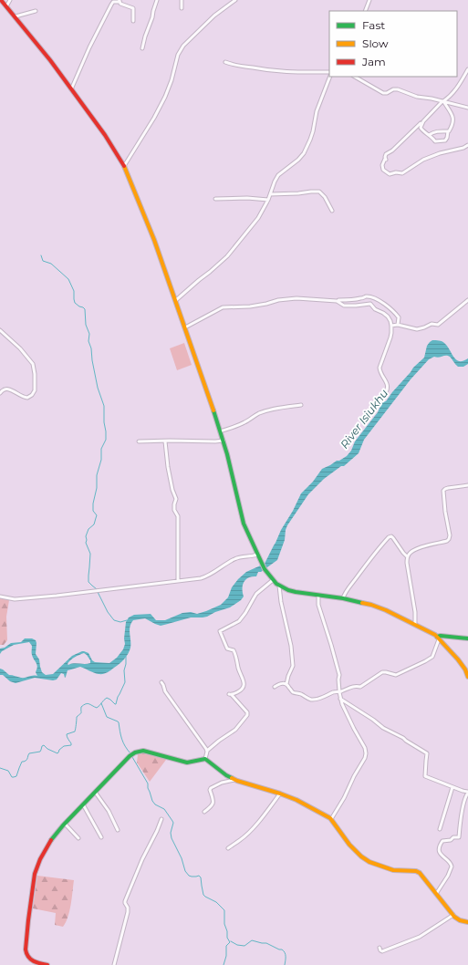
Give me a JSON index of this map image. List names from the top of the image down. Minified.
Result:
{"water":["River Isiukhu"],"legend":["Fast","Slow","Jam"]}
